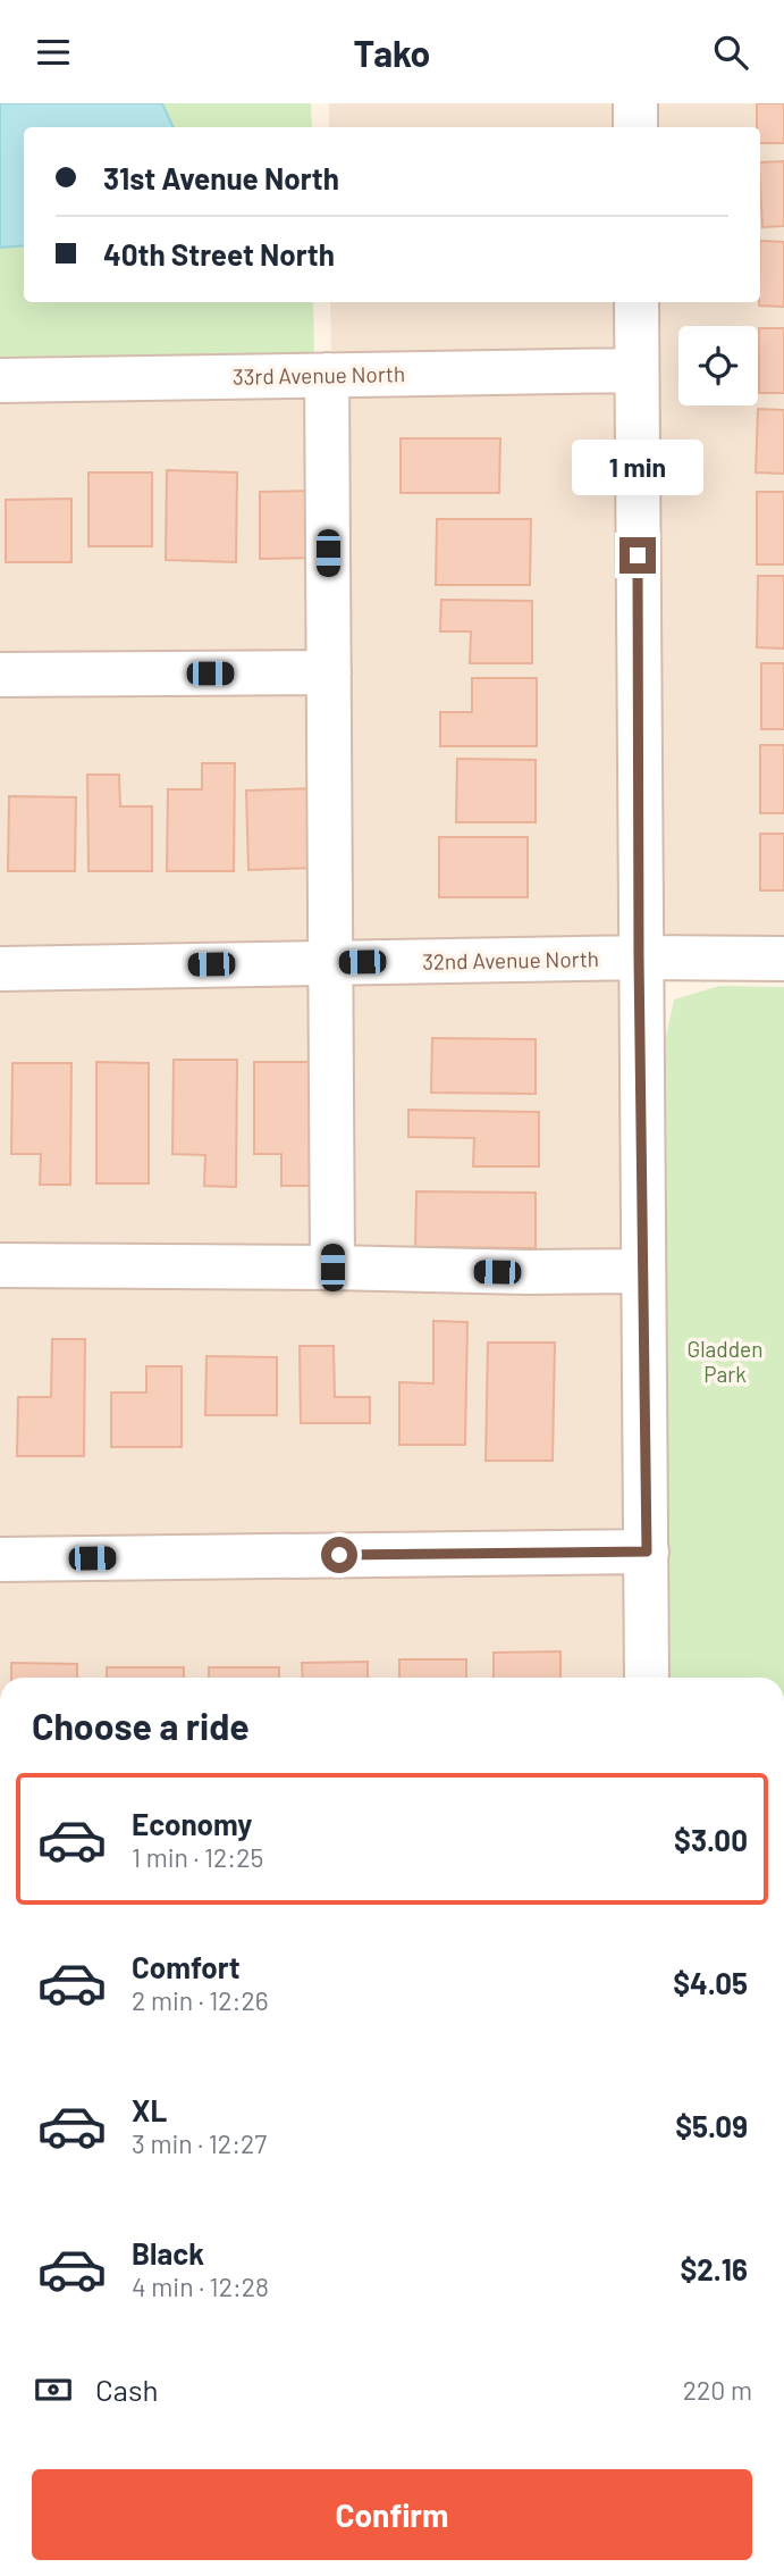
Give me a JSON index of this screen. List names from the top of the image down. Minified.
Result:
{"streets":{"street":["33rd Avenue North","32nd Avenue North"]},"parks":["Gladden Park"],"page":{"header":"Tako","banner":["31st Avenue North","40th Street North"],"bubble":"1 min","heading":"Choose a ride","list":[{"name":"Economy","note":"1 min · 12:25","value":"$3.00"},{"name":"Comfort","note":"2 min · 12:26","value":"$4.05"},{"name":"XL","note":"3 min · 12:27","value":"$5.09"},{"name":"Black","note":"4 min · 12:28","value":"$2.16"}],"pay":["Cash","220 m"],"buttons":"Confirm"}}
